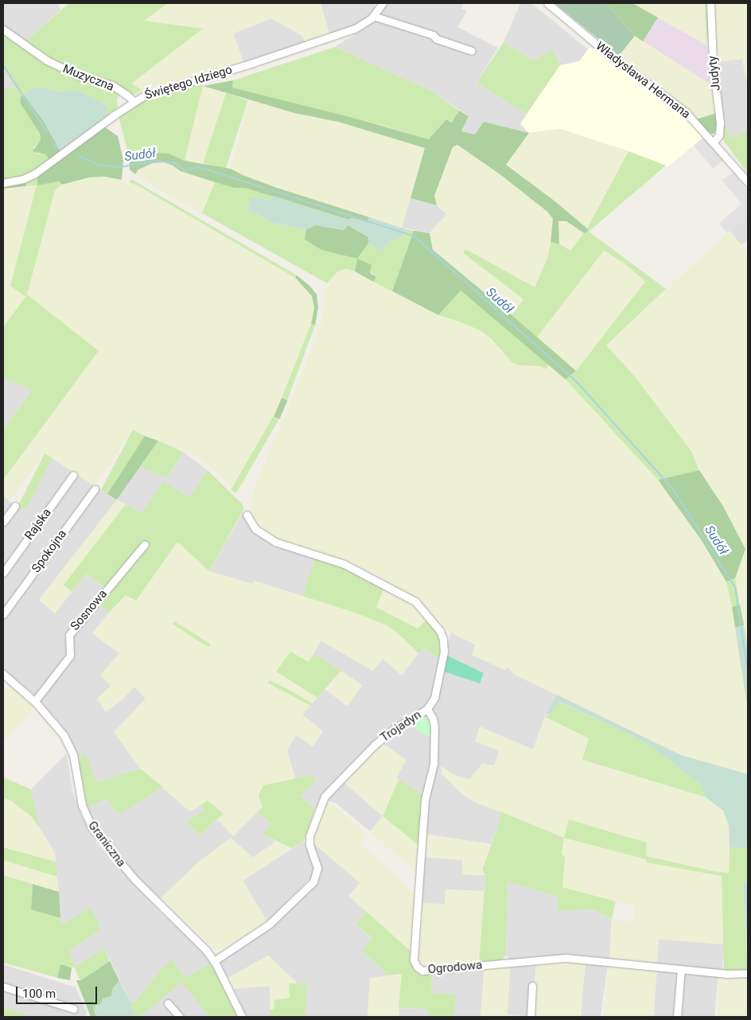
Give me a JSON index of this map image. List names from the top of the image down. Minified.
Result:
{"streets":{"street":["Judyty","Muzyczna","Władysława Hermana","Świętego Idziego","Rajska","Spokojna","Sosnowa","Trojadyn","Graniczna","Ogrodowa"]},"crossings":[["Judyty","Władysława Hermana"],["Muzyczna","Świętego Idziego"],["Sosnowa","Graniczna"],["Trojadyn","Graniczna"],["Trojadyn","Ogrodowa"]],"water":["Sudół"],"scale_bar":"100 m"}
